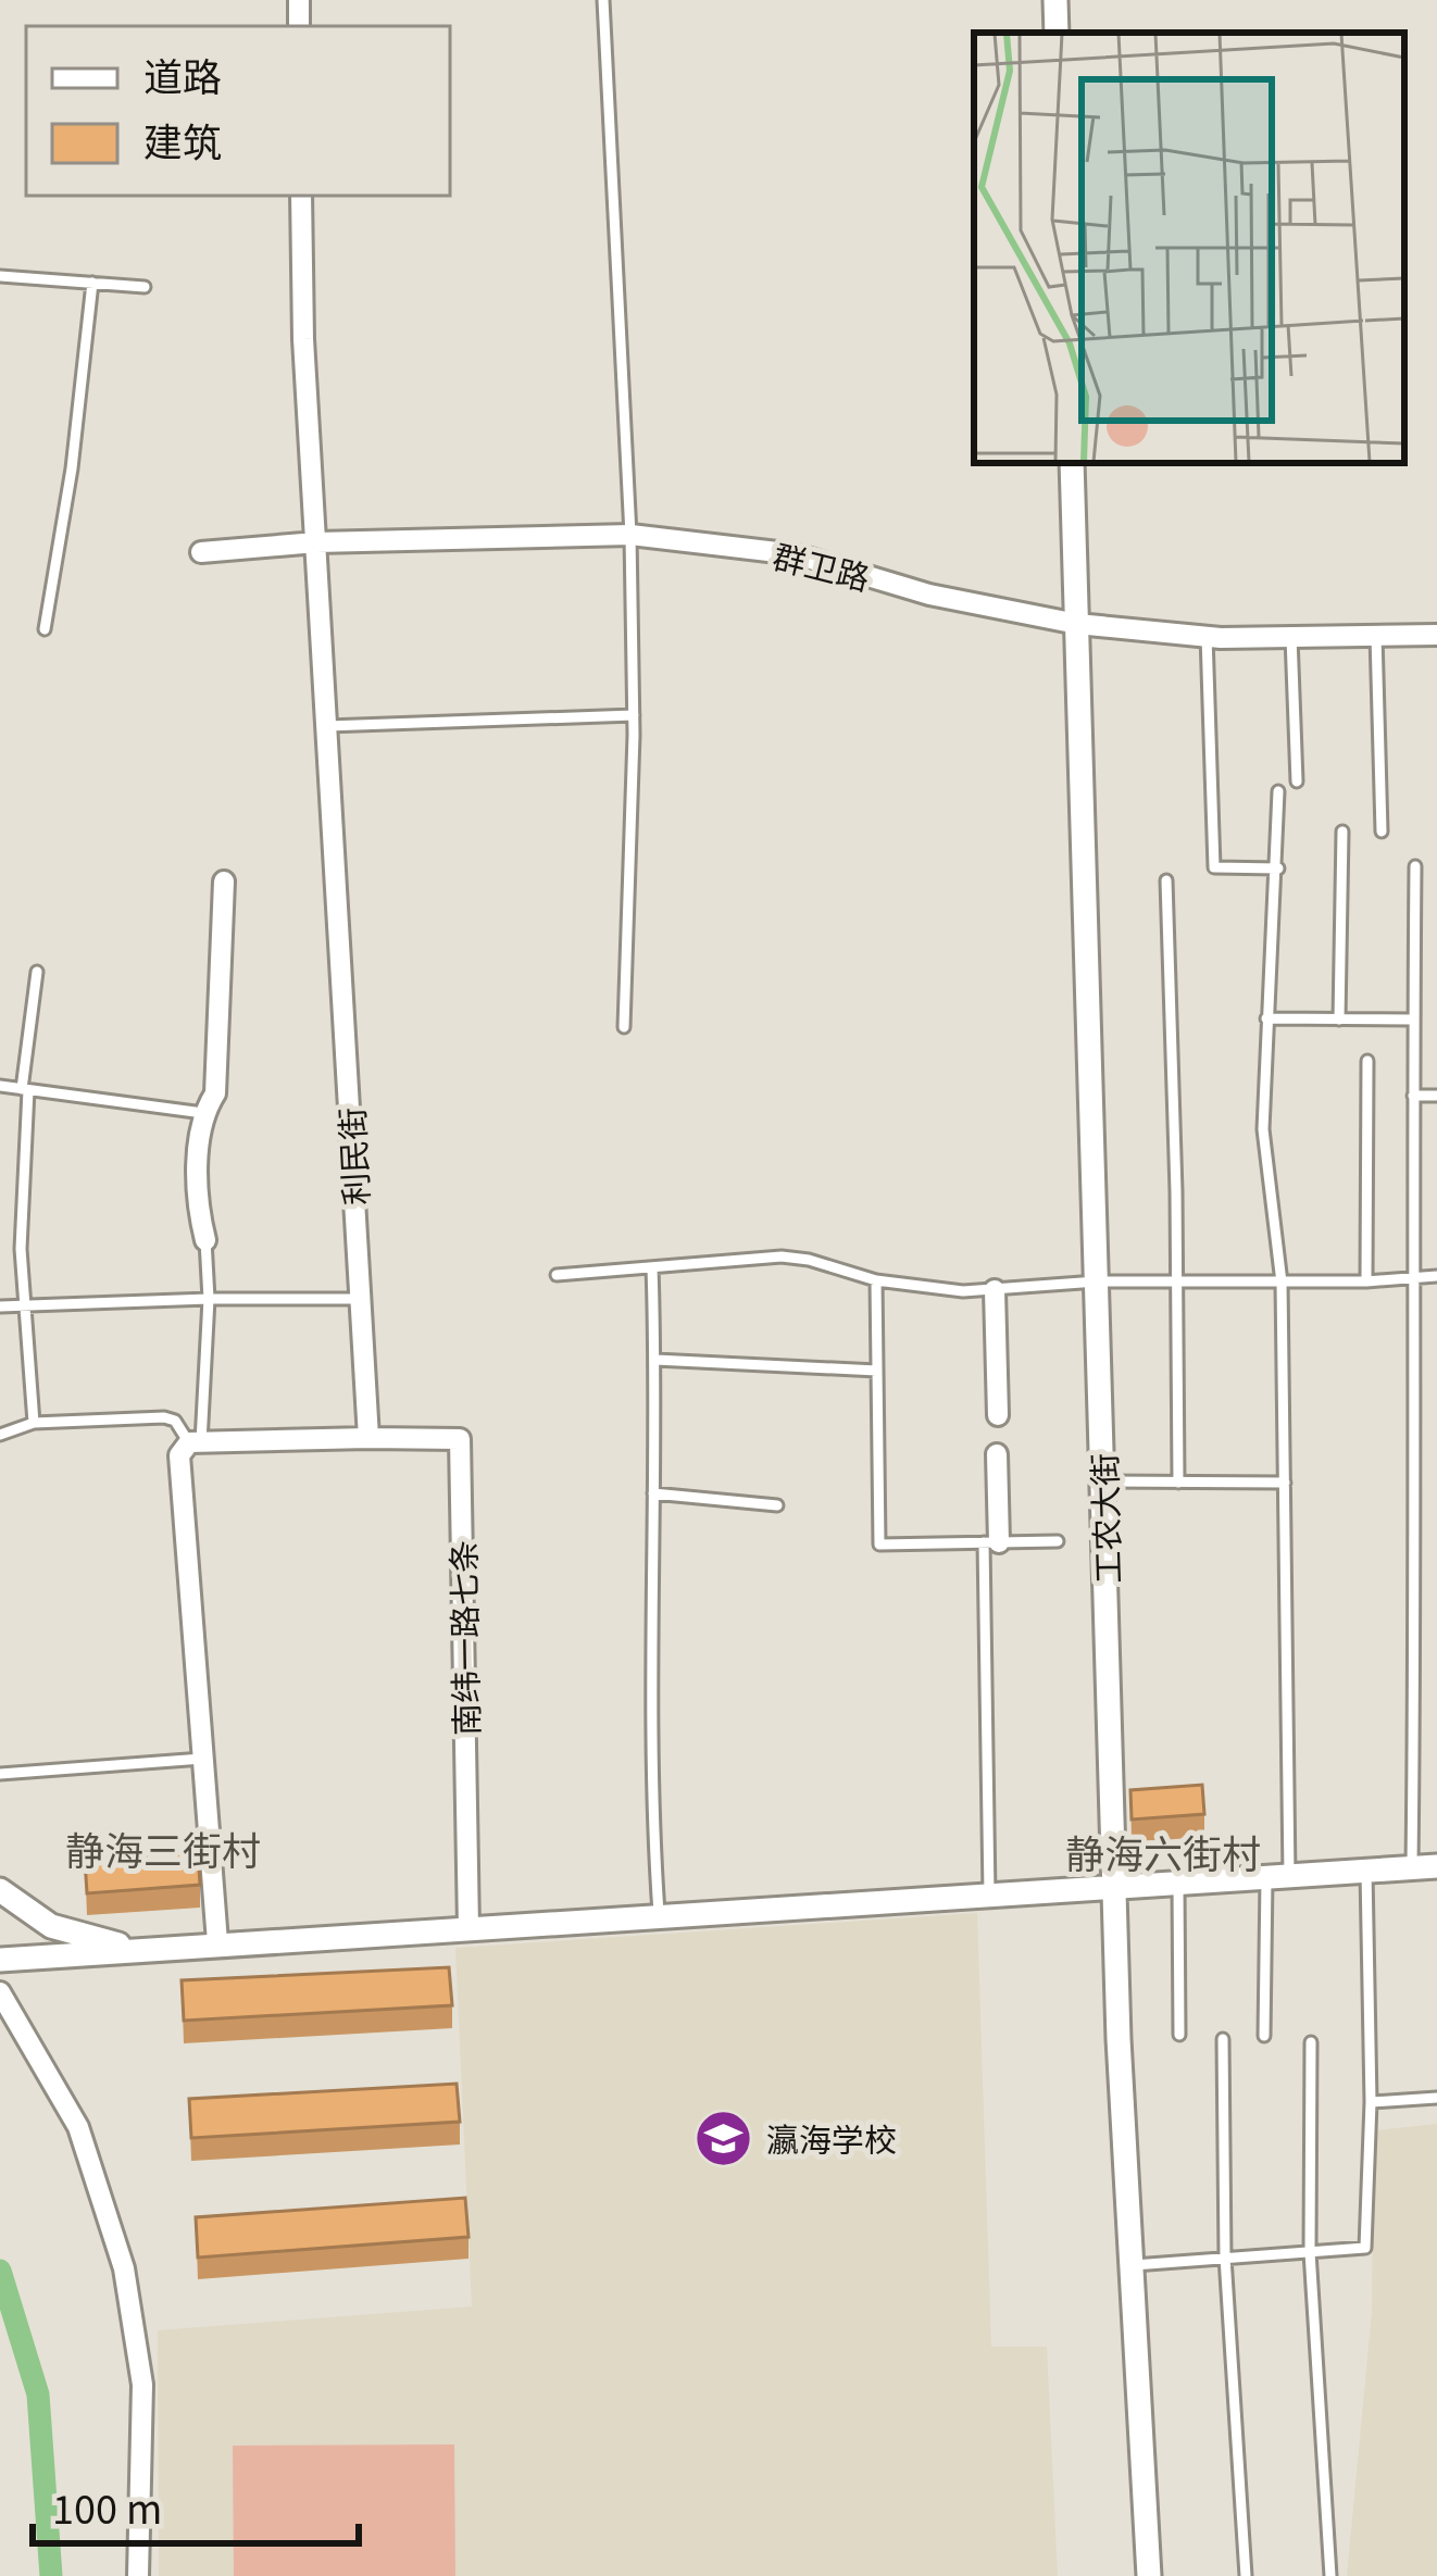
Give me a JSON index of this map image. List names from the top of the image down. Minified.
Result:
{"streets":{"street":["群卫路","利民街","工农大街","南纬一路七条"]},"crossings":[["群卫路","利民街"],["群卫路","工农大街"],["利民街","南纬一路七条"]],"districts":["静海三街村","静海六街村"],"places":{"school or university":["瀛海学校"]},"legend":["道路","建筑"],"scale_bar":"100 m"}
